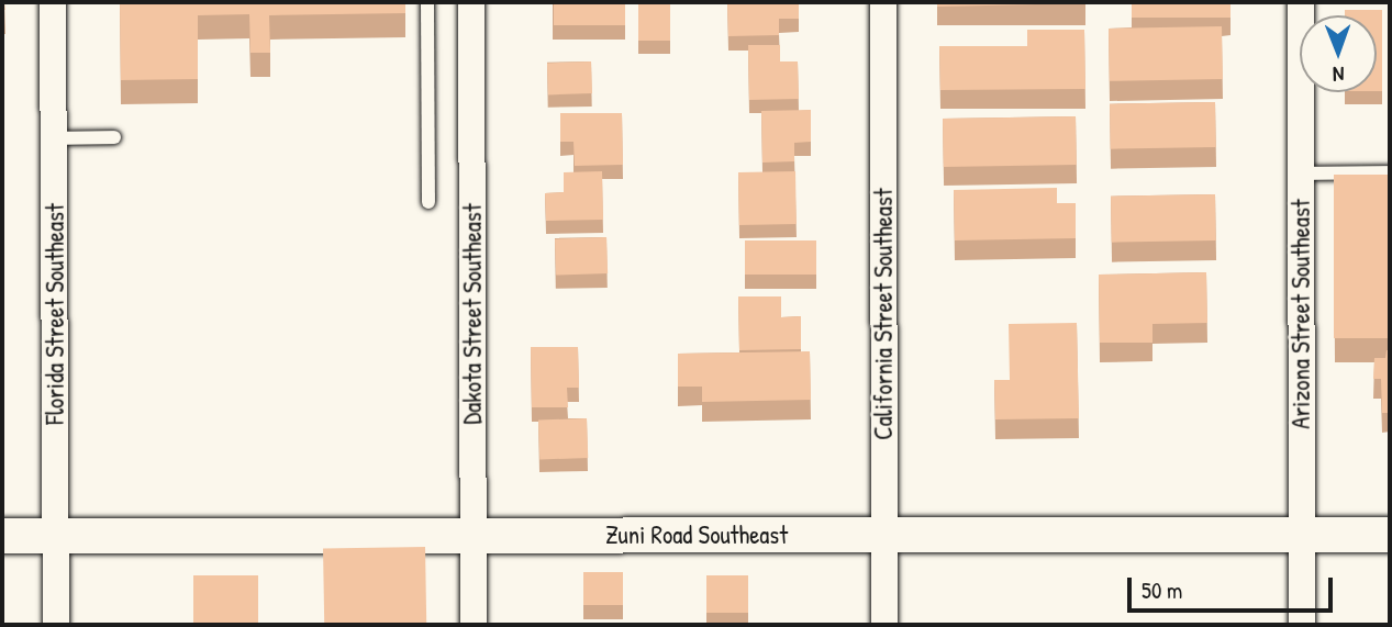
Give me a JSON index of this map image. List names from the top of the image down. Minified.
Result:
{"streets":{"street":["Florida Street Southeast","Dakota Street Southeast","California Street Southeast","Arizona Street Southeast","Zuni Road Southeast"]},"crossings":[["Florida Street Southeast","Zuni Road Southeast"],["Dakota Street Southeast","Zuni Road Southeast"],["California Street Southeast","Zuni Road Southeast"],["Arizona Street Southeast","Zuni Road Southeast"]],"scale_bar":"50 m","north":"bottom"}
